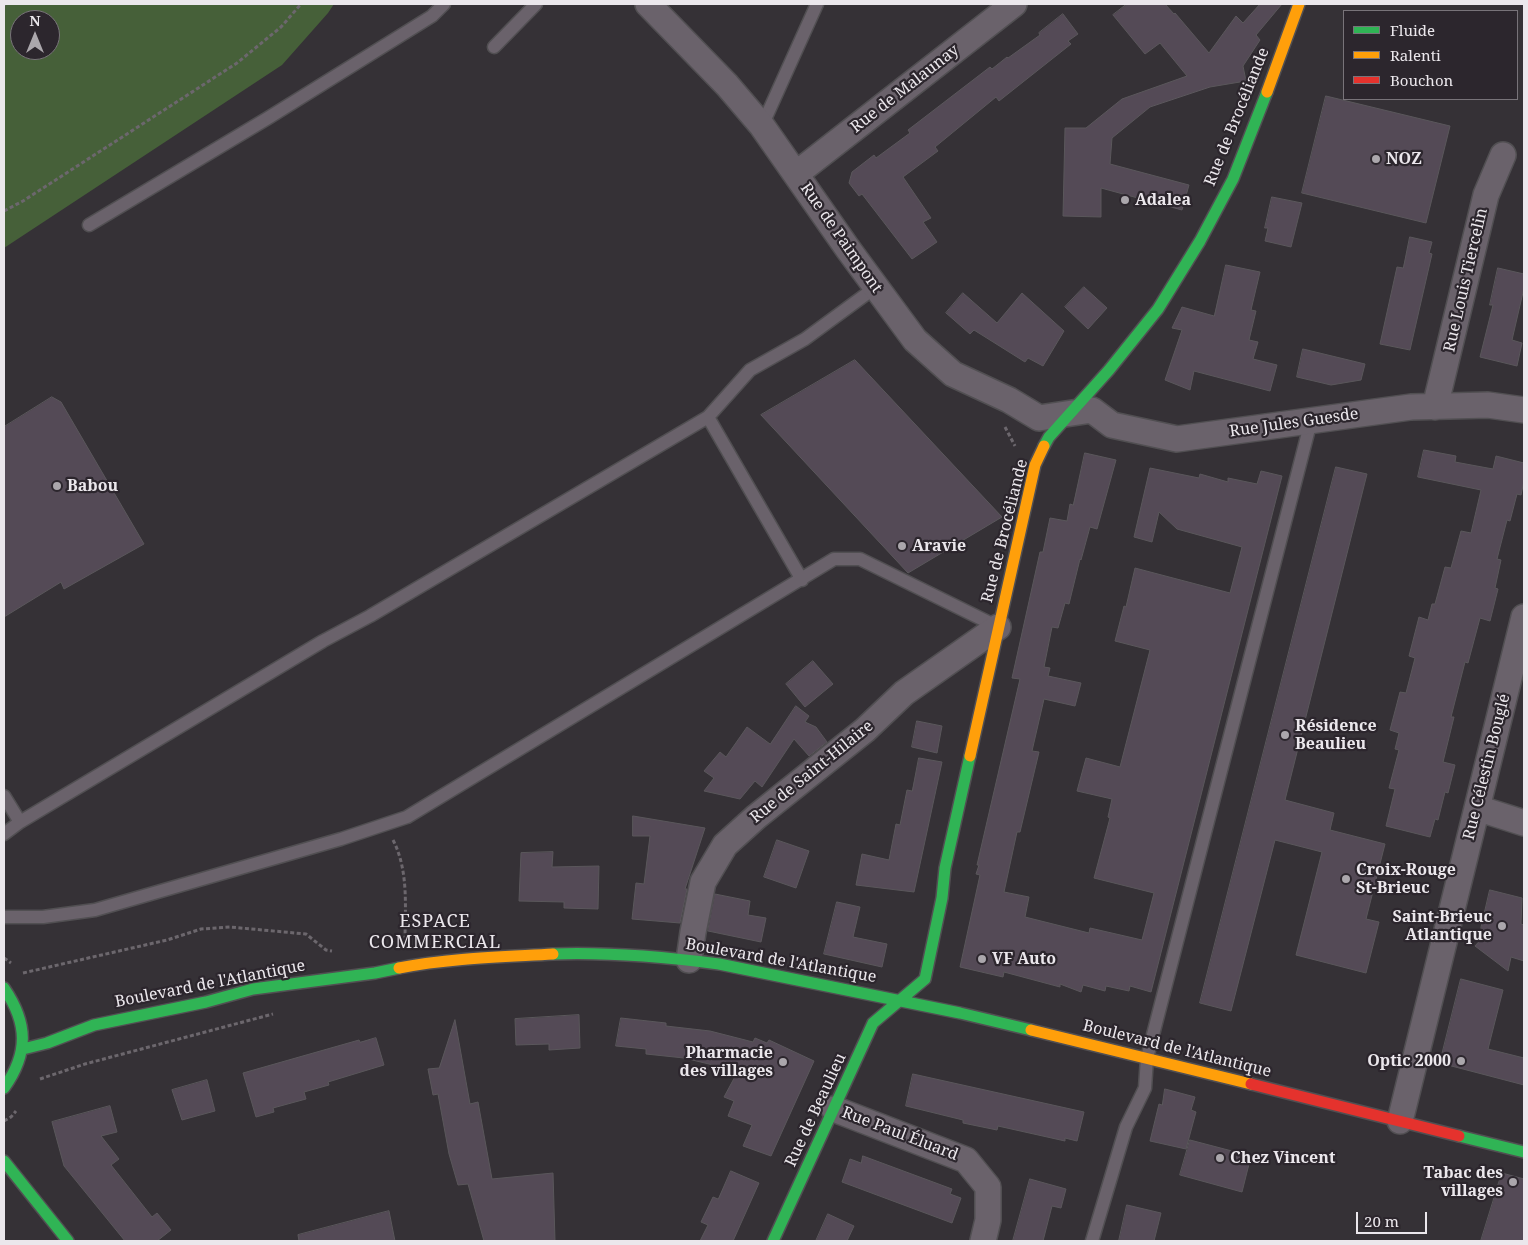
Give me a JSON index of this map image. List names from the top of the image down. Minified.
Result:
{"streets":{"main road":["Rue de Brocéliande","Boulevard de l'Atlantique","Rue de Beaulieu"],"street":["Rue de Malaunay","Rue de Paimpont","Rue Louis Tiercelin","Rue Jules Guesde","Rue Célestin Bouglé","Rue de Saint-Hilaire","Rue Paul Éluard"]},"crossings":[["Rue de Malaunay","Rue de Paimpont"],["Rue de Brocéliande","Rue de Paimpont"],["Rue de Brocéliande","Rue Jules Guesde"],["Rue de Brocéliande","Rue de Saint-Hilaire"],["Rue de Brocéliande","Boulevard de l'Atlantique"],["Rue de Brocéliande","Rue de Beaulieu"],["Rue de Paimpont","Rue Jules Guesde"],["Rue Louis Tiercelin","Rue Jules Guesde"],["Rue Célestin Bouglé","Boulevard de l'Atlantique"],["Rue de Saint-Hilaire","Boulevard de l'Atlantique"],["Boulevard de l'Atlantique","Rue de Beaulieu"],["Rue de Beaulieu","Rue Paul Éluard"]],"districts":["ESPACE COMMERCIAL"],"places":["NOZ","Adalea","Babou","Aravie","Résidence Beaulieu","Croix-Rouge St-Brieuc","Saint-Brieuc Atlantique","VF Auto","Optic 2000","Pharmacie des villages","Chez Vincent","Tabac des villages"],"legend":["Fluide","Ralenti","Bouchon"],"scale_bar":"20 m","north":"top"}
